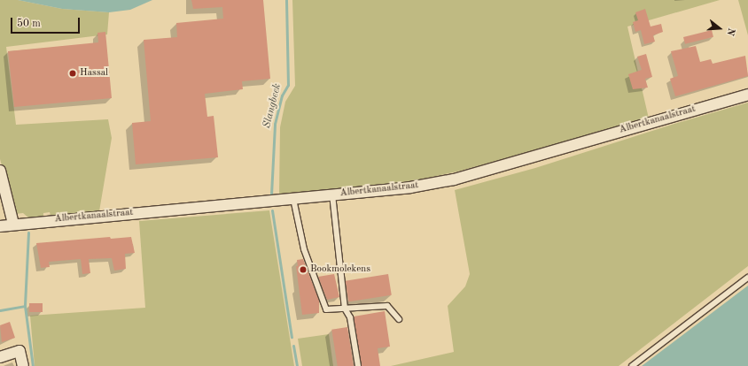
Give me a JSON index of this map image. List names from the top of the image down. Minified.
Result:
{"streets":{"street":["Albertkanaalstraat"]},"water":["Slangbeek"],"places":["Hassal","Bookmolekens"],"scale_bar":"50 m","north":"right"}
